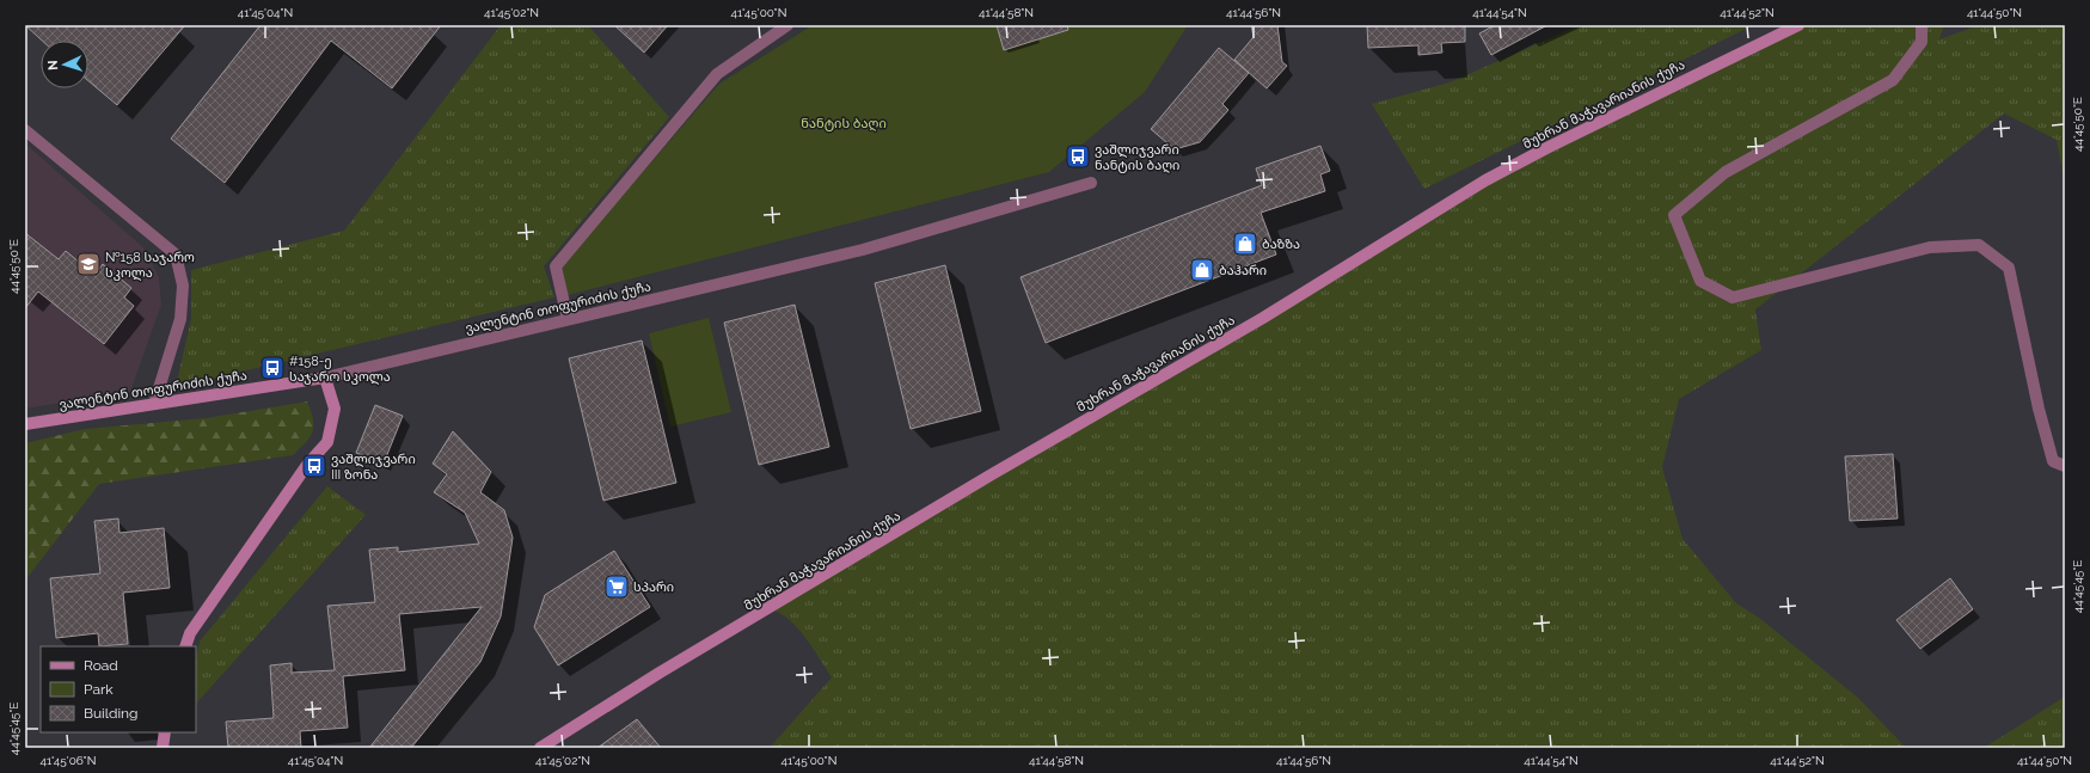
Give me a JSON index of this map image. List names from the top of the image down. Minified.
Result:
{"streets":{"main road":["მუხრან მაჭავარიანის ქუჩა","ვალენტინ თოფურიძის ქუჩა"]},"parks":["ნანტის ბაღი"],"places":{"bus stop":["ვაშლიჯვარი ნანტის ბაღი","#158-ე საჯარო სკოლა","ვაშლიჯვარი III ზონა"],"shop":["ბაზზა","ბაჰარი"],"school or university":["№158 საჯარო სკოლა"],"supermarket":["სპარი"]},"legend":["Road","Park","Building"],"north":"left","coordinates":["41°45'04\"N","41°45'02\"N","41°45'00\"N","41°44'58\"N","41°44'56\"N","41°44'54\"N","41°44'52\"N","41°44'50\"N","44°45'50\"E","44°45'45\"E","41°45'06\"N"]}
